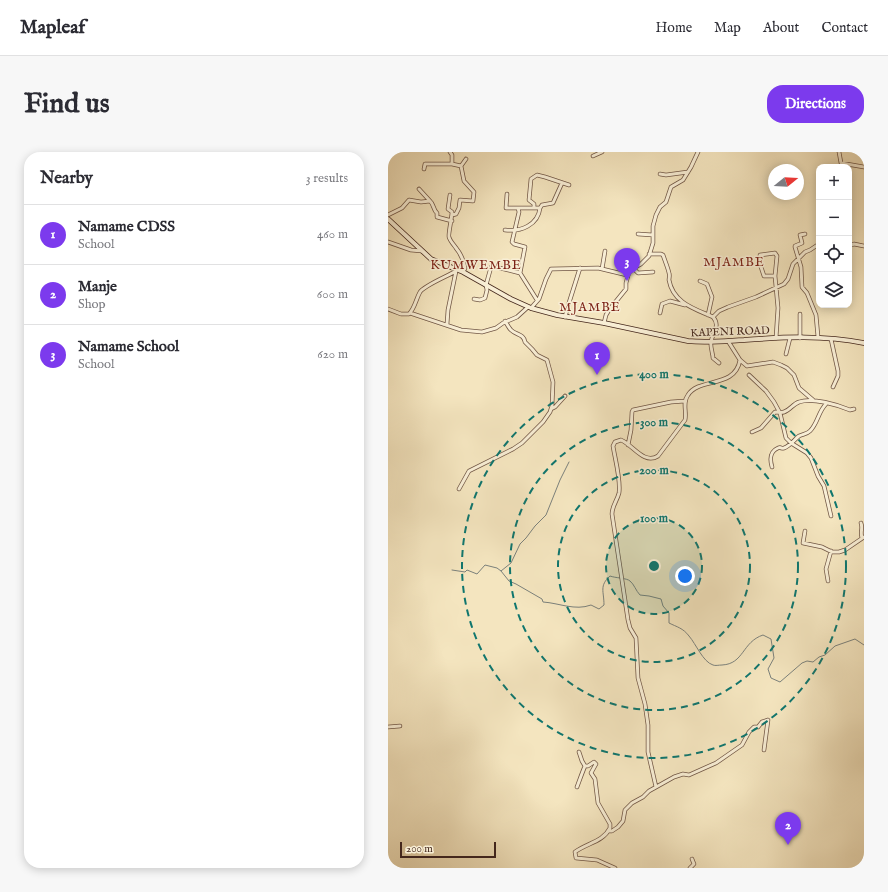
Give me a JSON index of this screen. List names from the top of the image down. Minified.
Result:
{"streets":{"main road":["KAPENI ROAD"]},"districts":["MJAMBE","KUMWEMBE","MJAMBE"],"scale_bar":"200 m","north":"right","page":{"header":"Mapleaf","nav":["Home","Map","About","Contact"],"buttons":"Directions","title":"Find us","heading":["Nearby","3 results"],"map_buttons":["+","−"],"list":[{"mark":"1","name":"Namame CDSS","note":"School","value":"460 m"},{"mark":"2","name":"Manje","note":"Shop","value":"600 m"},{"mark":"3","name":"Namame School","note":"School","value":"620 m"}],"pins":["3","1","2"],"scale":"200 m"},"rings":["400 m","300 m","200 m","100 m"]}
